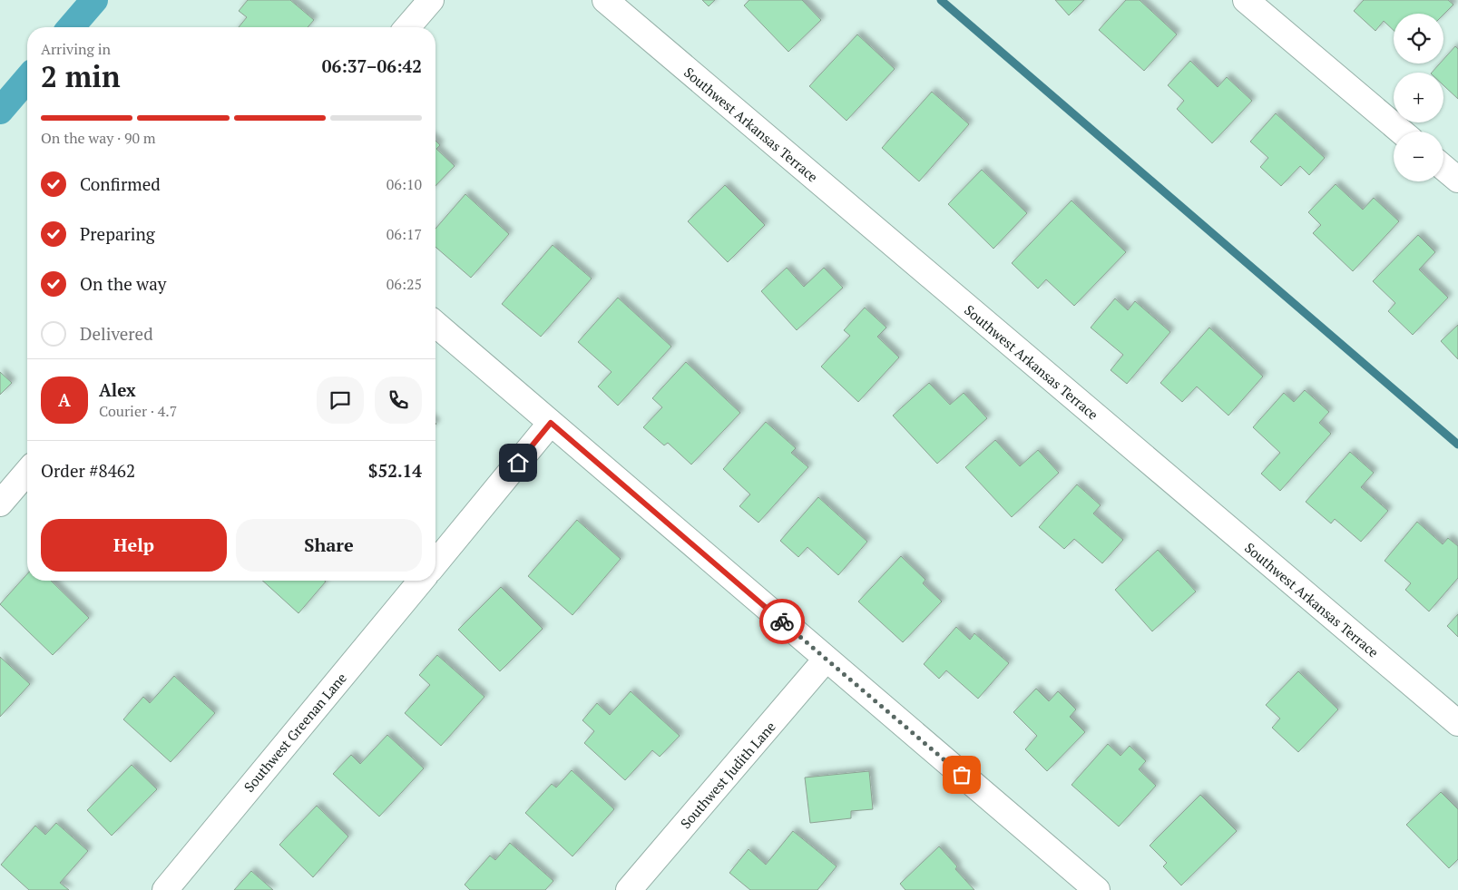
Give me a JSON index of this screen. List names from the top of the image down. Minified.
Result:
{"streets":{"street":["Southwest Arkansas Terrace","Southwest Greenan Lane","Southwest Judith Lane"]},"page":{"map_buttons":["+","−"],"heading":["2 min","Arriving in","06:37–06:42"],"panel":["Alex","Courier · 4.7","Order #8462","$52.14"],"bar":"On the way · 90 m","list":[["Confirmed","06:10"],["Preparing","06:17"],["On the way","06:25"],"Delivered"],"round":"A","buttons":["Help","Share"]}}
